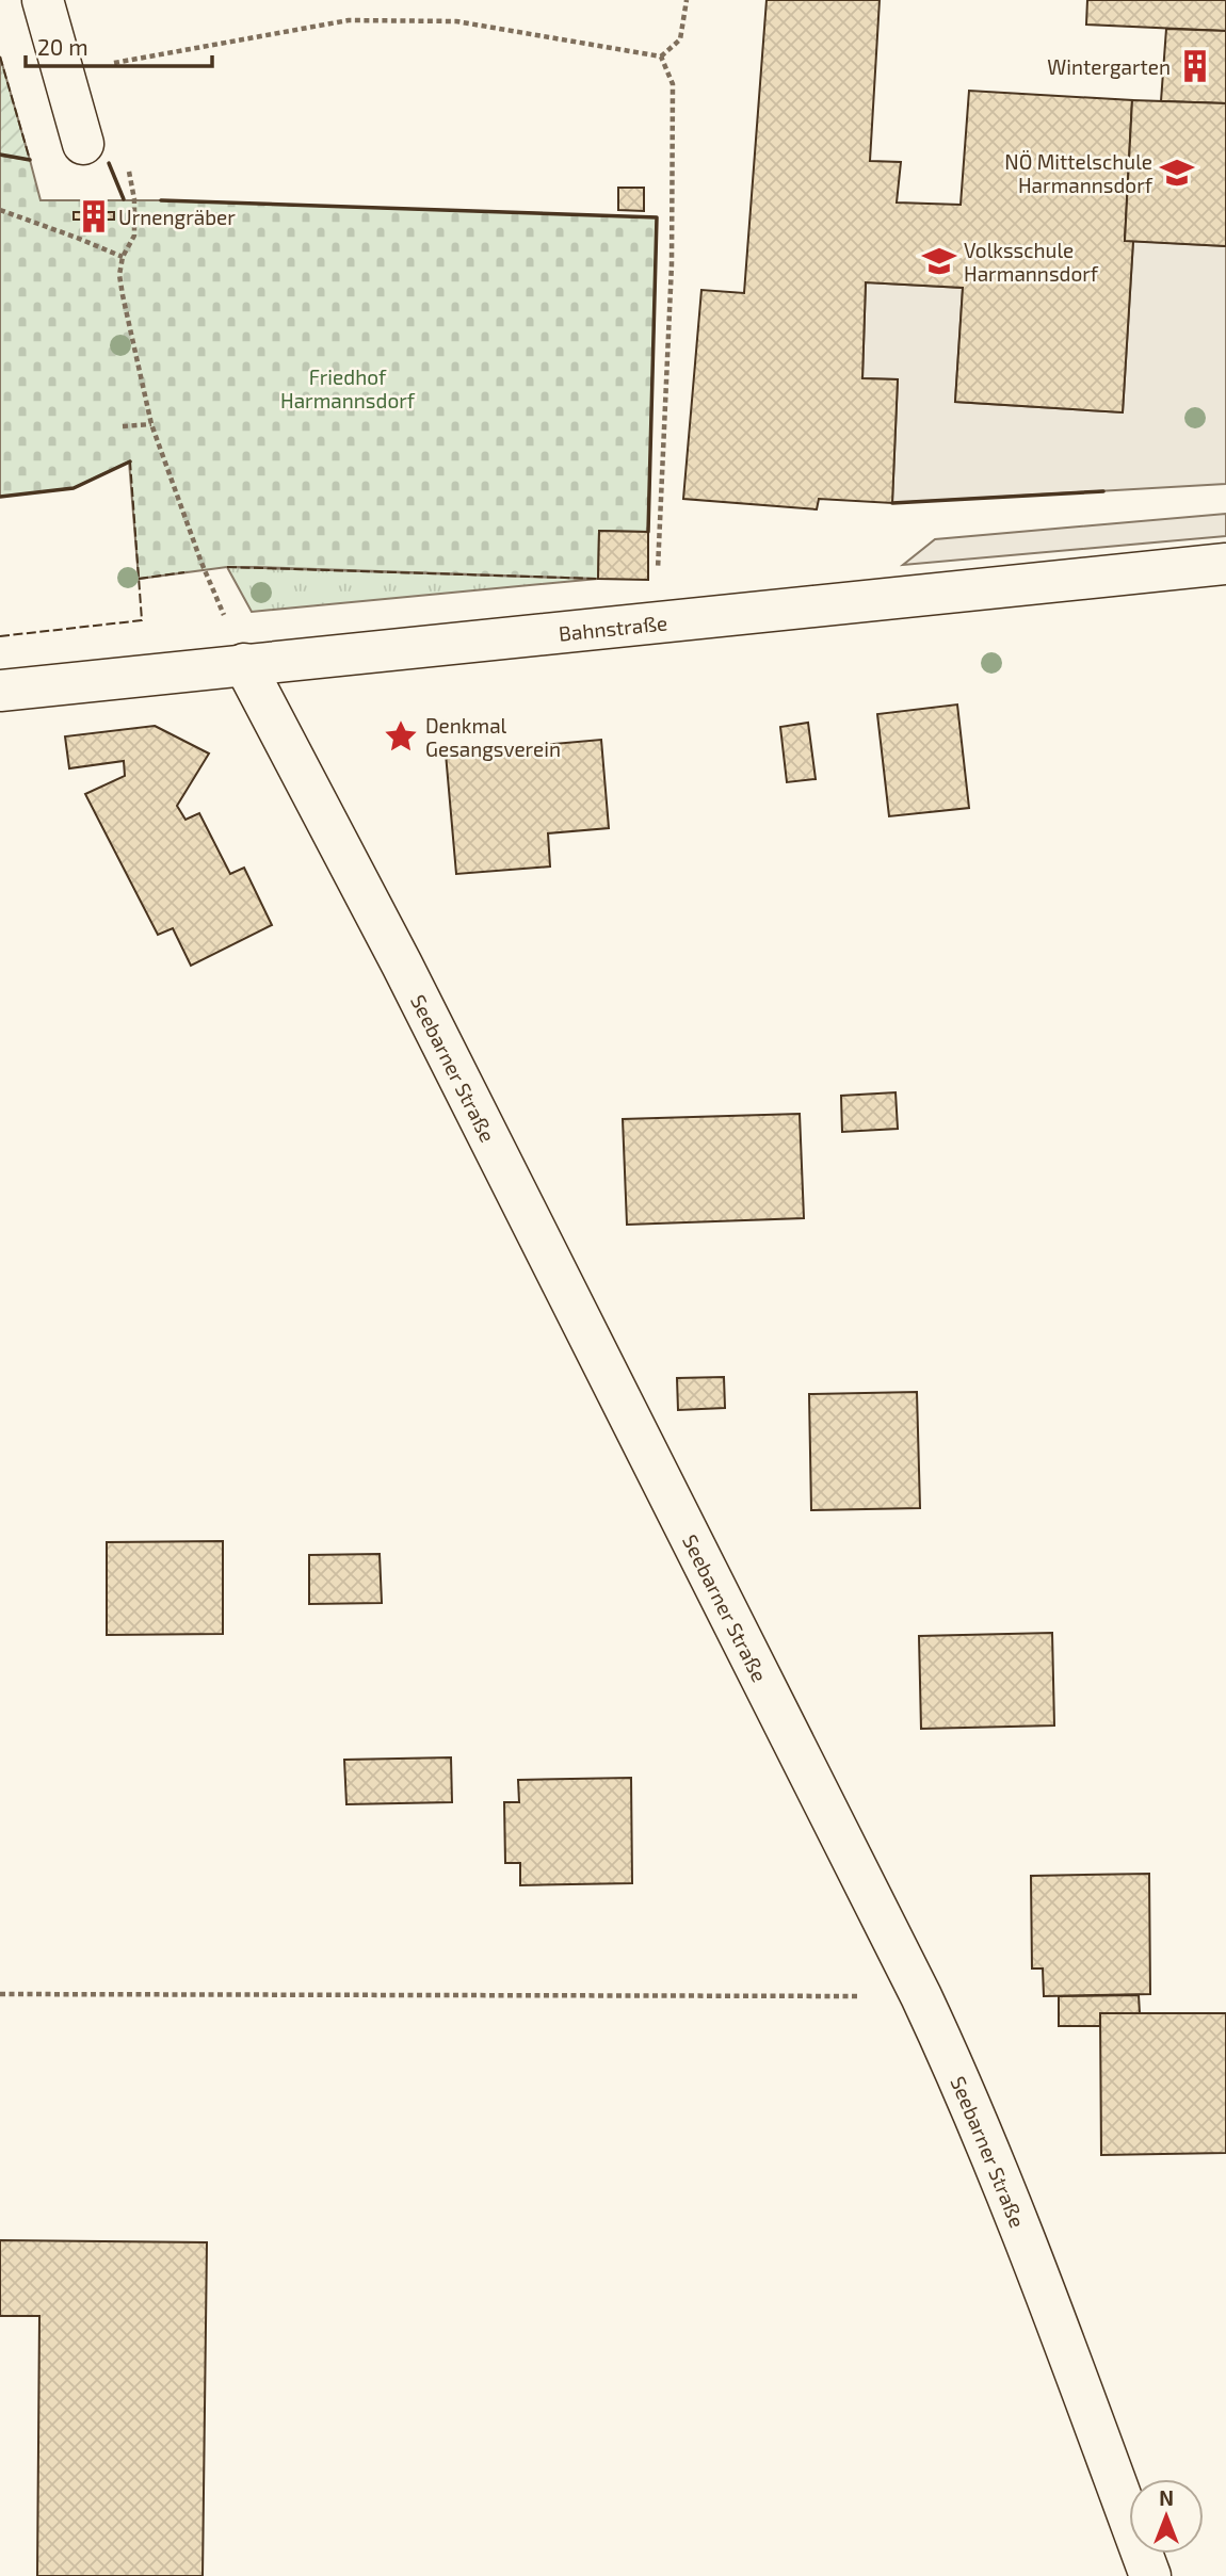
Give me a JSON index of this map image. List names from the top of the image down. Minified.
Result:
{"streets":{"street":["Bahnstraße","Seebarner Straße"]},"crossings":[["Bahnstraße","Seebarner Straße"]],"parks":["Friedhof Harmannsdorf"],"places":{"building":["Wintergarten","Urnengräber"],"school or university":["NÖ Mittelschule Harmannsdorf","Volksschule Harmannsdorf"],"place":["Denkmal Gesangsverein"]},"scale_bar":"20 m","north":"top"}
